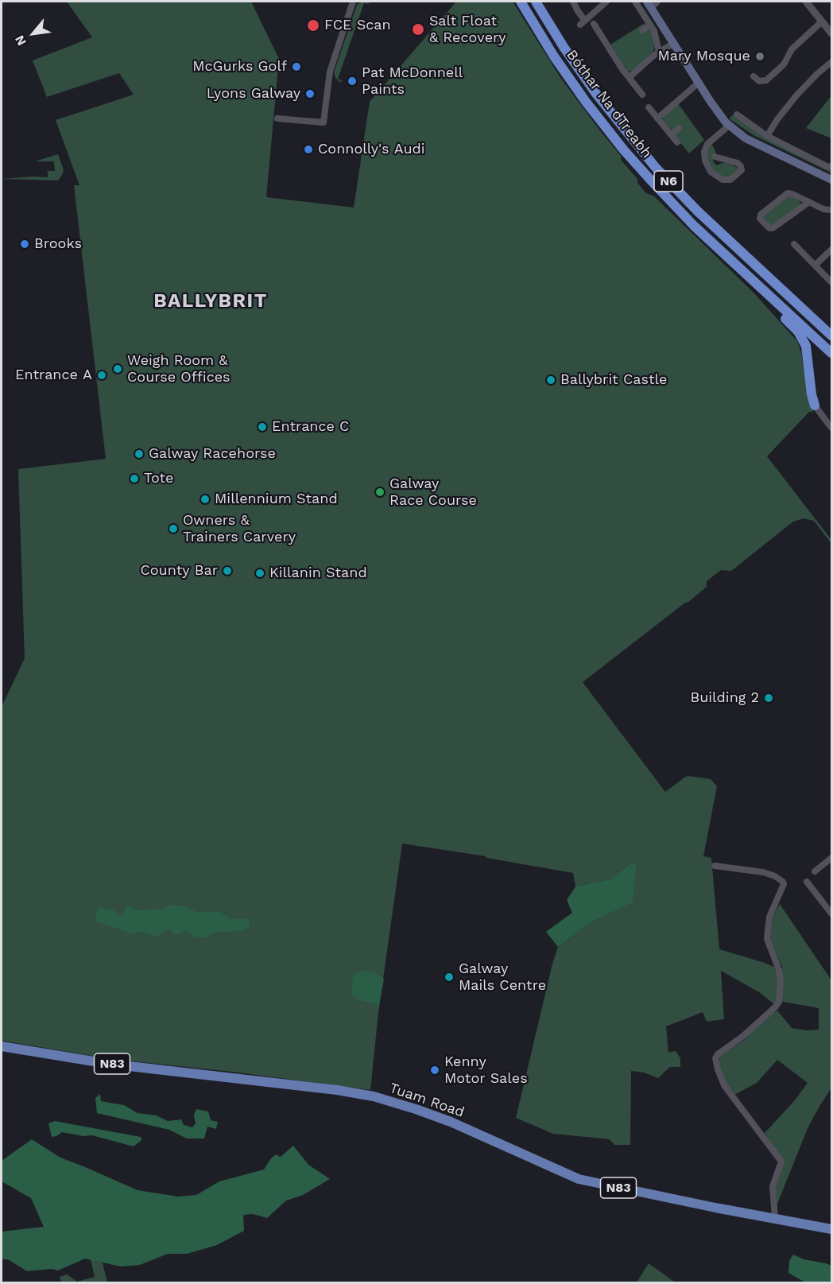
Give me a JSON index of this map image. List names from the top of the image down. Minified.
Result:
{"streets":{"highway":["Bóthar Na dTreabh","N6"],"main road":["N83","Tuam Road"]},"districts":["BALLYBRIT"],"places":["FCE Scan","Salt Float & Recovery","Mary Mosque","McGurks Golf","Pat McDonnell Paints","Lyons Galway","Connolly's Audi","Brooks","Weigh Room & Course Offices","Entrance A","Ballybrit Castle","Entrance C","Galway Racehorse","Tote","Galway Race Course","Millennium Stand","Owners & Trainers Carvery","County Bar","Killanin Stand","Building 2","Galway Mails Centre","Kenny Motor Sales"],"north":"bottom left"}
